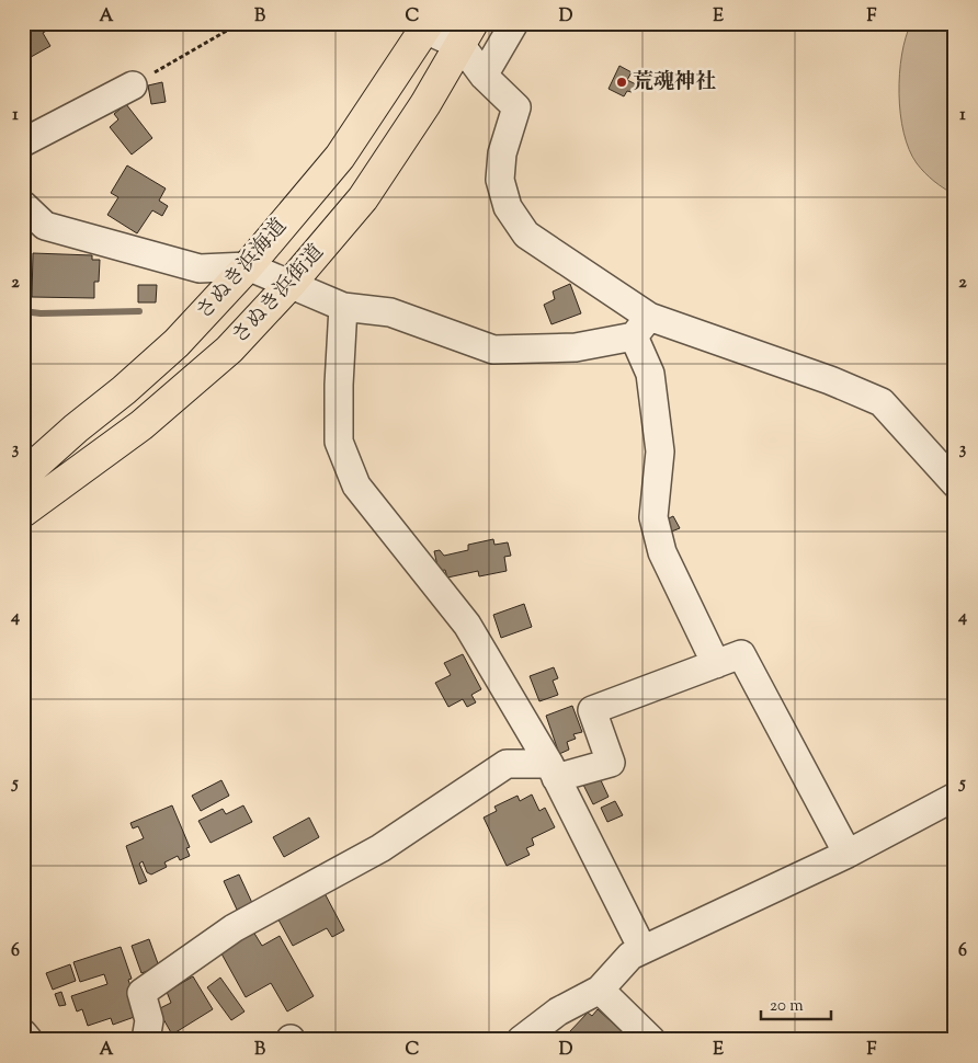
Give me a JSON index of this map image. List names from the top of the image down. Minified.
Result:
{"streets":{"main road":["さぬき浜海道","さぬき浜街道"]},"places":["荒魂神社"],"scale_bar":"20 m","grid":{"columns":["A","B","C","D","E","F"],"rows":["1","2","3","4","5","6"]}}
